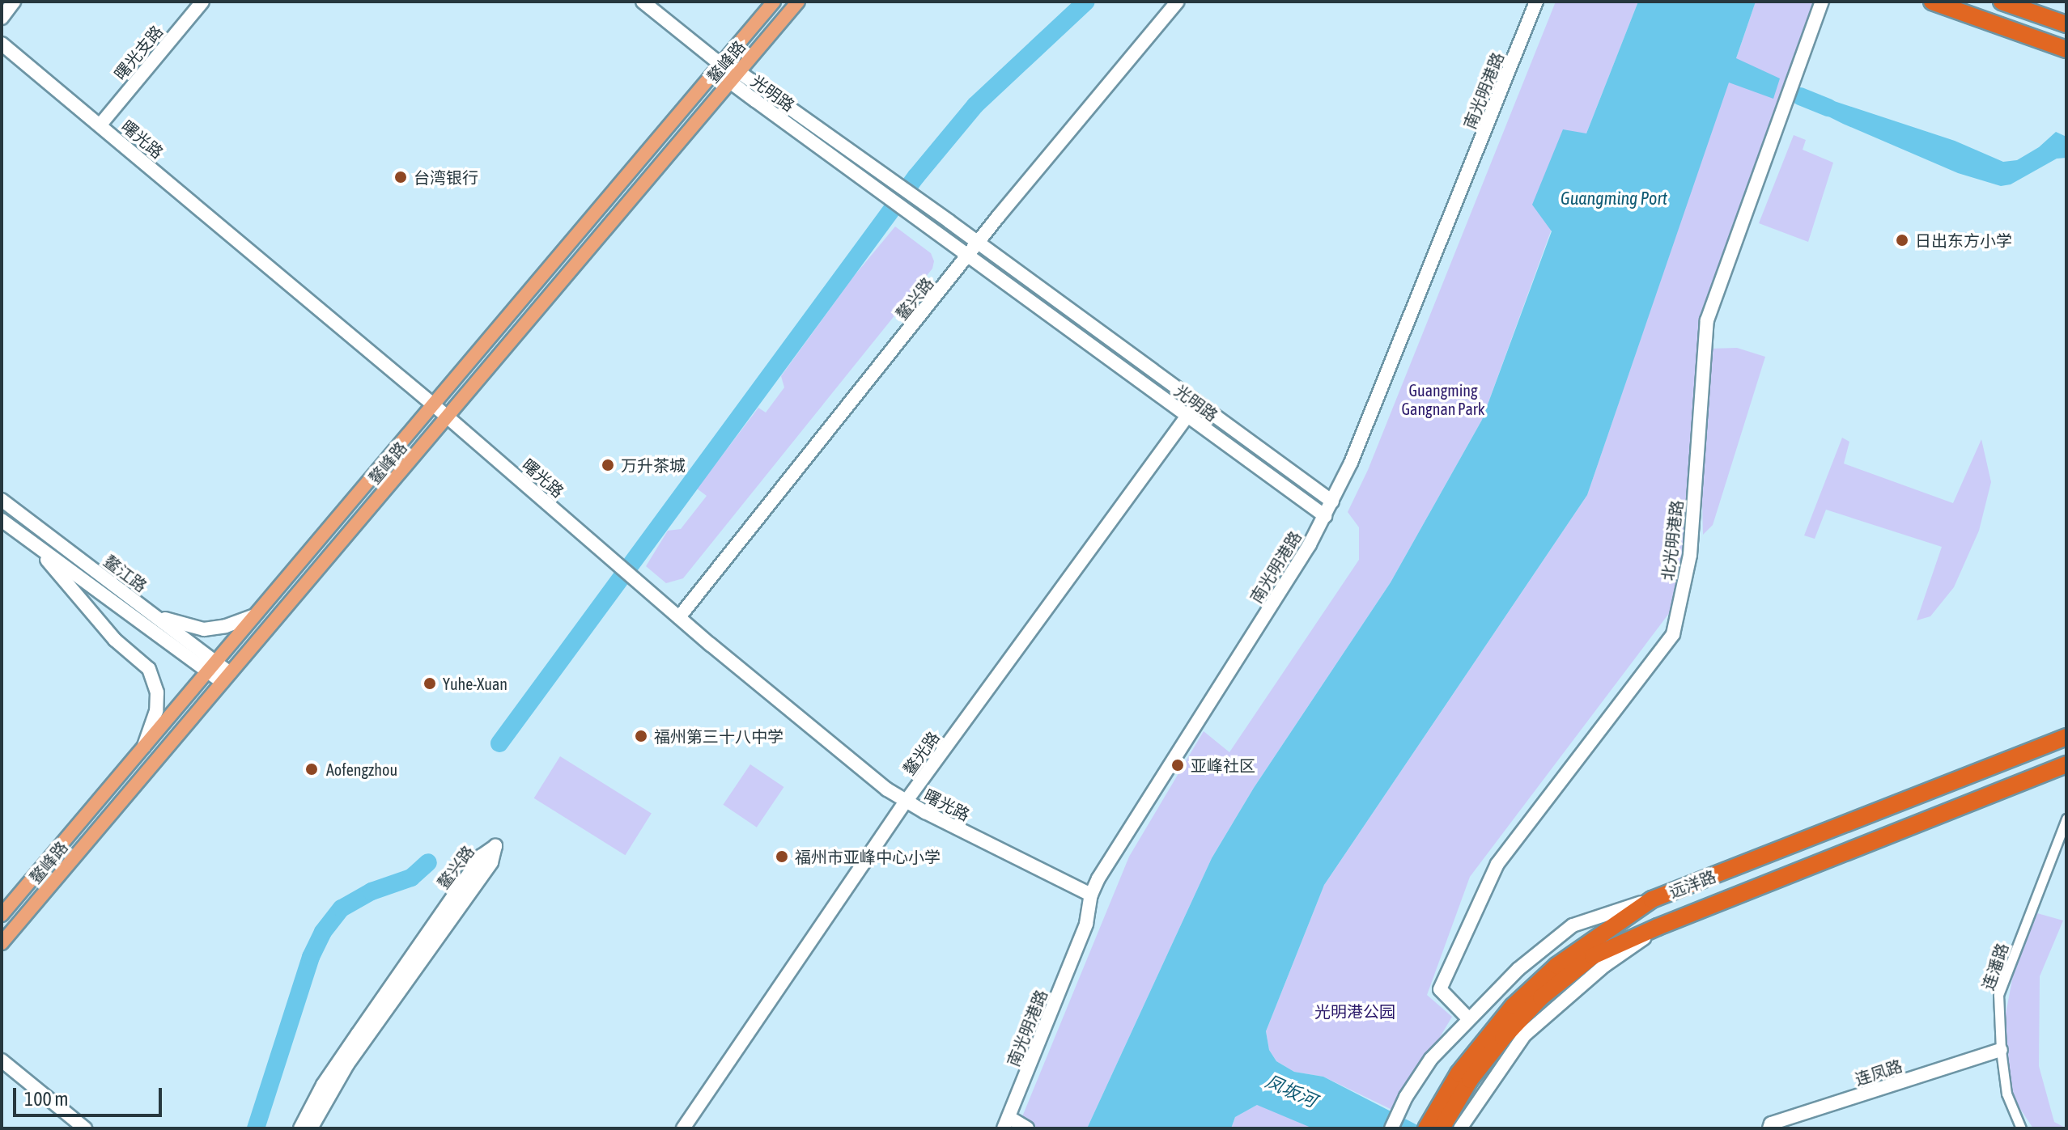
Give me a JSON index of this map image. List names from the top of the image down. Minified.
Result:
{"streets":{"highway":["远洋路"],"main road":["鳌峰路"],"street":["曙光支路","南光明港路","光明路","曙光路","鳌兴路","北光明港路","鳌江路","鳌光路","连潘路","连凤路"]},"crossings":[["曙光支路","曙光路"],["鳌峰路","光明路"],["鳌峰路","曙光路"],["鳌峰路","鳌江路"],["南光明港路","光明路"],["南光明港路","曙光路"],["光明路","鳌兴路"],["光明路","鳌光路"],["曙光路","鳌兴路"],["曙光路","鳌光路"],["北光明港路","远洋路"],["连潘路","连凤路"]],"water":["Guangming Port","凤坂河"],"parks":["Guangming Gangnan Park","光明港公园"],"places":["台湾银行","日出东方小学","万升茶城","Yuhe-Xuan","福州第三十八中学","亚峰社区","Aofengzhou","福州市亚峰中心小学"],"scale_bar":"100 m"}
